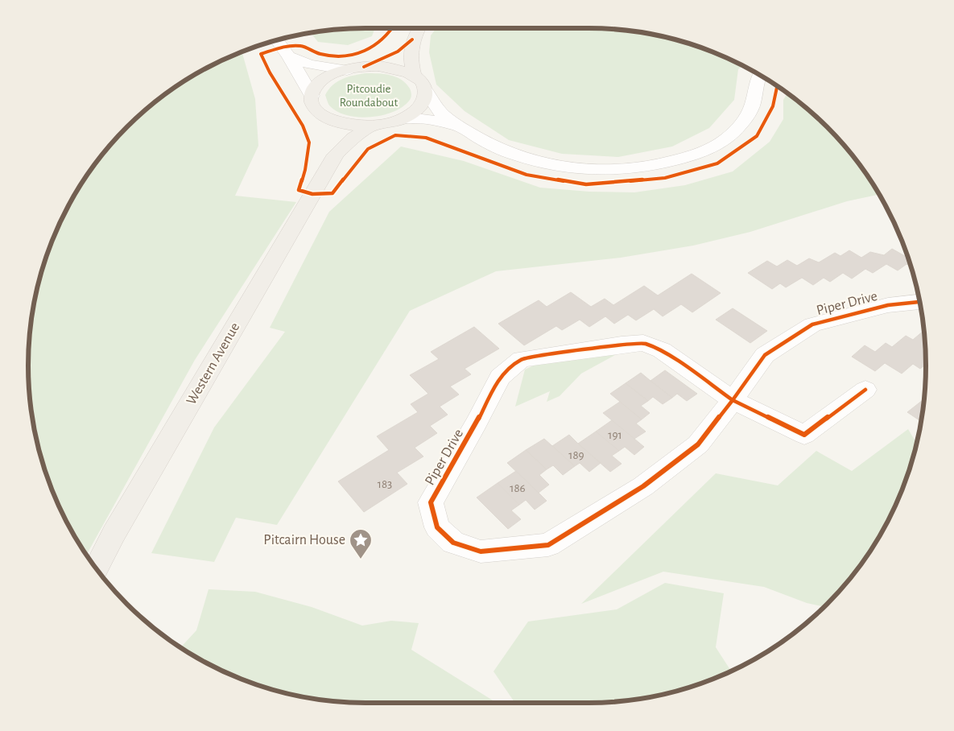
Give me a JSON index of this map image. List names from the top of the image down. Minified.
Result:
{"streets":{"main road":["Western Avenue"],"street":["Piper Drive"]},"parks":["Pitcoudie Roundabout"],"places":{"place":["Pitcairn House"]},"house_numbers":["191","189","183","186"]}
